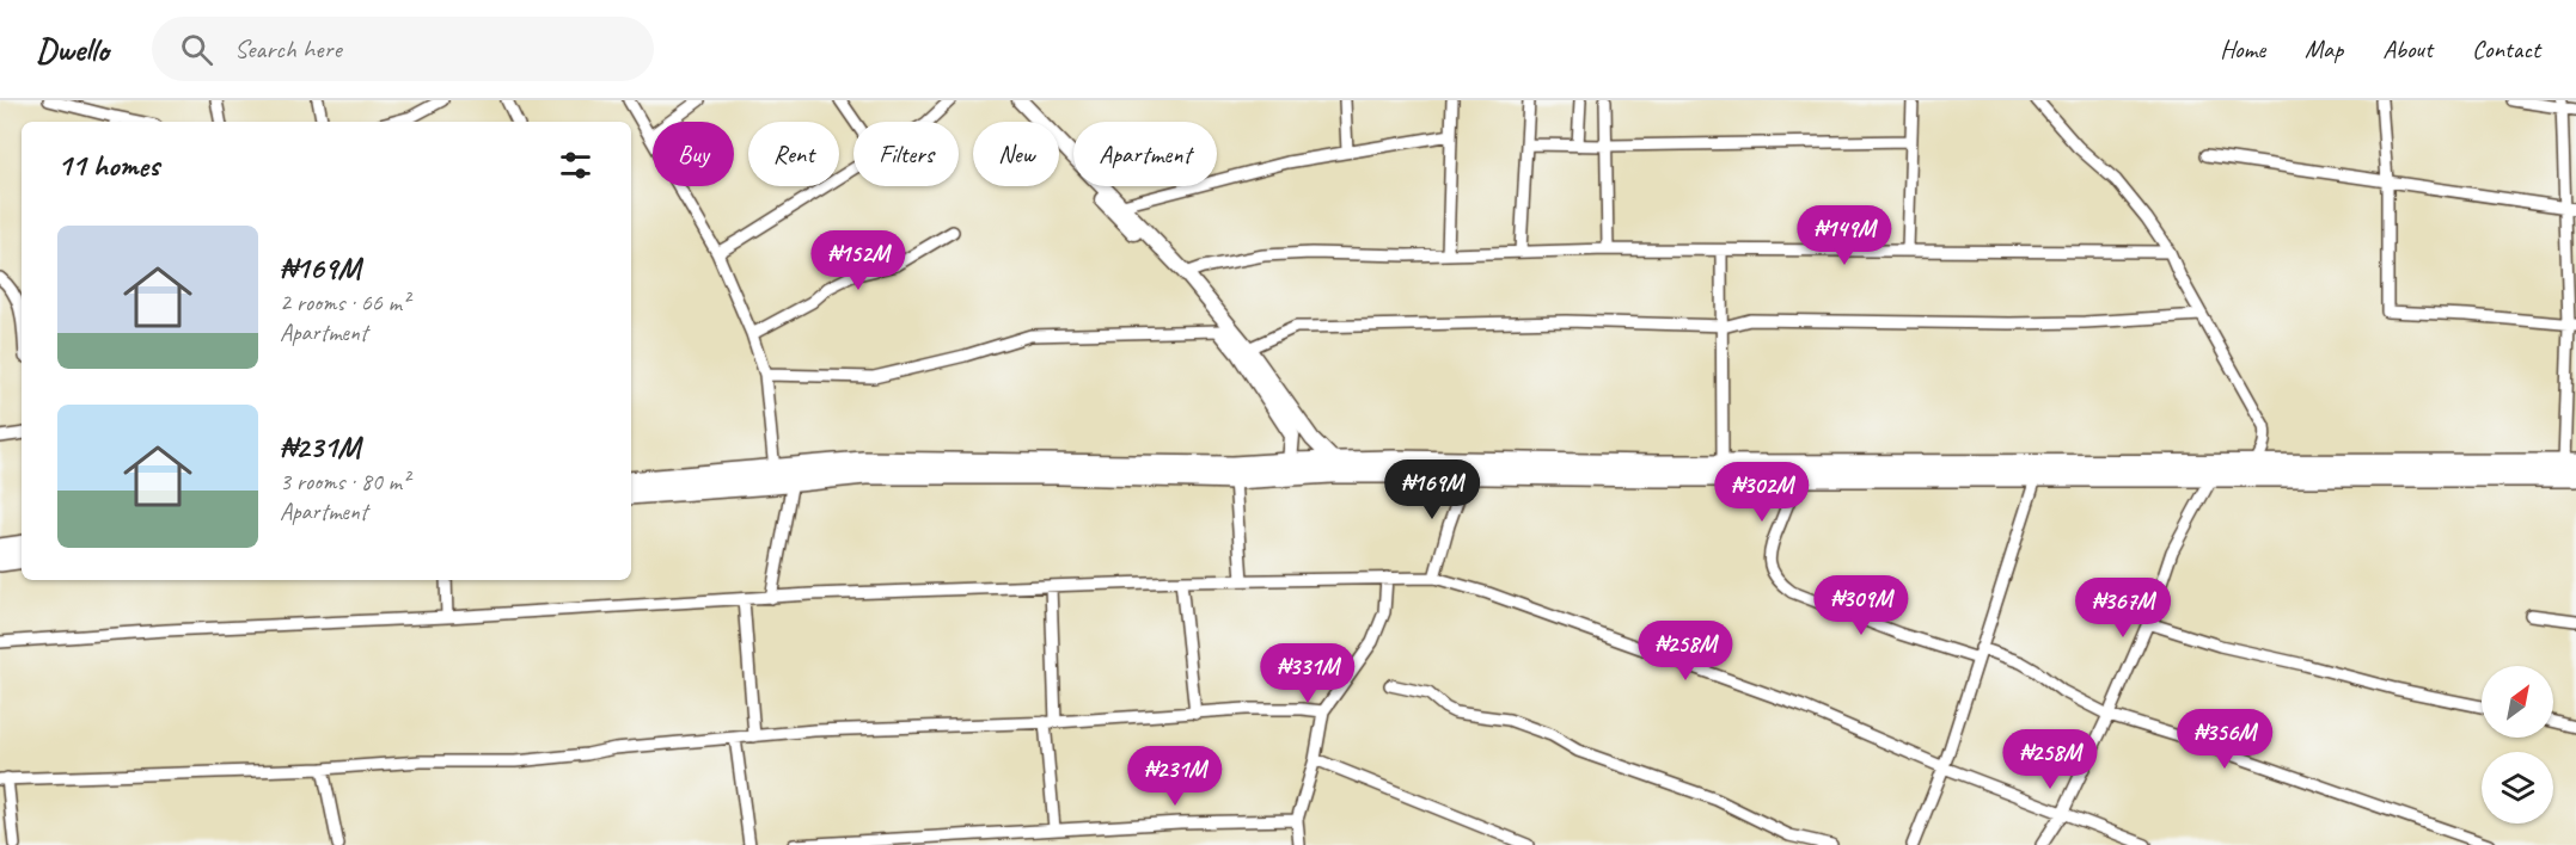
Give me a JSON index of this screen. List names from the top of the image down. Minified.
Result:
{"north":"top right","page":{"header":"Dwello","search":"Search here","nav":["Home","Map","About","Contact"],"chip":["Buy","Rent","Filters","New","Apartment"],"heading":"11 homes","price":["₦149M","₦152M","₦169M","₦302M","₦309M","₦367M","₦258M","₦331M","₦356M","₦258M","₦231M"],"list":[{"name":"₦169M","note":"2 rooms · 66 m² · Apartment"},{"name":"₦231M","note":"3 rooms · 80 m² · Apartment"}]}}
